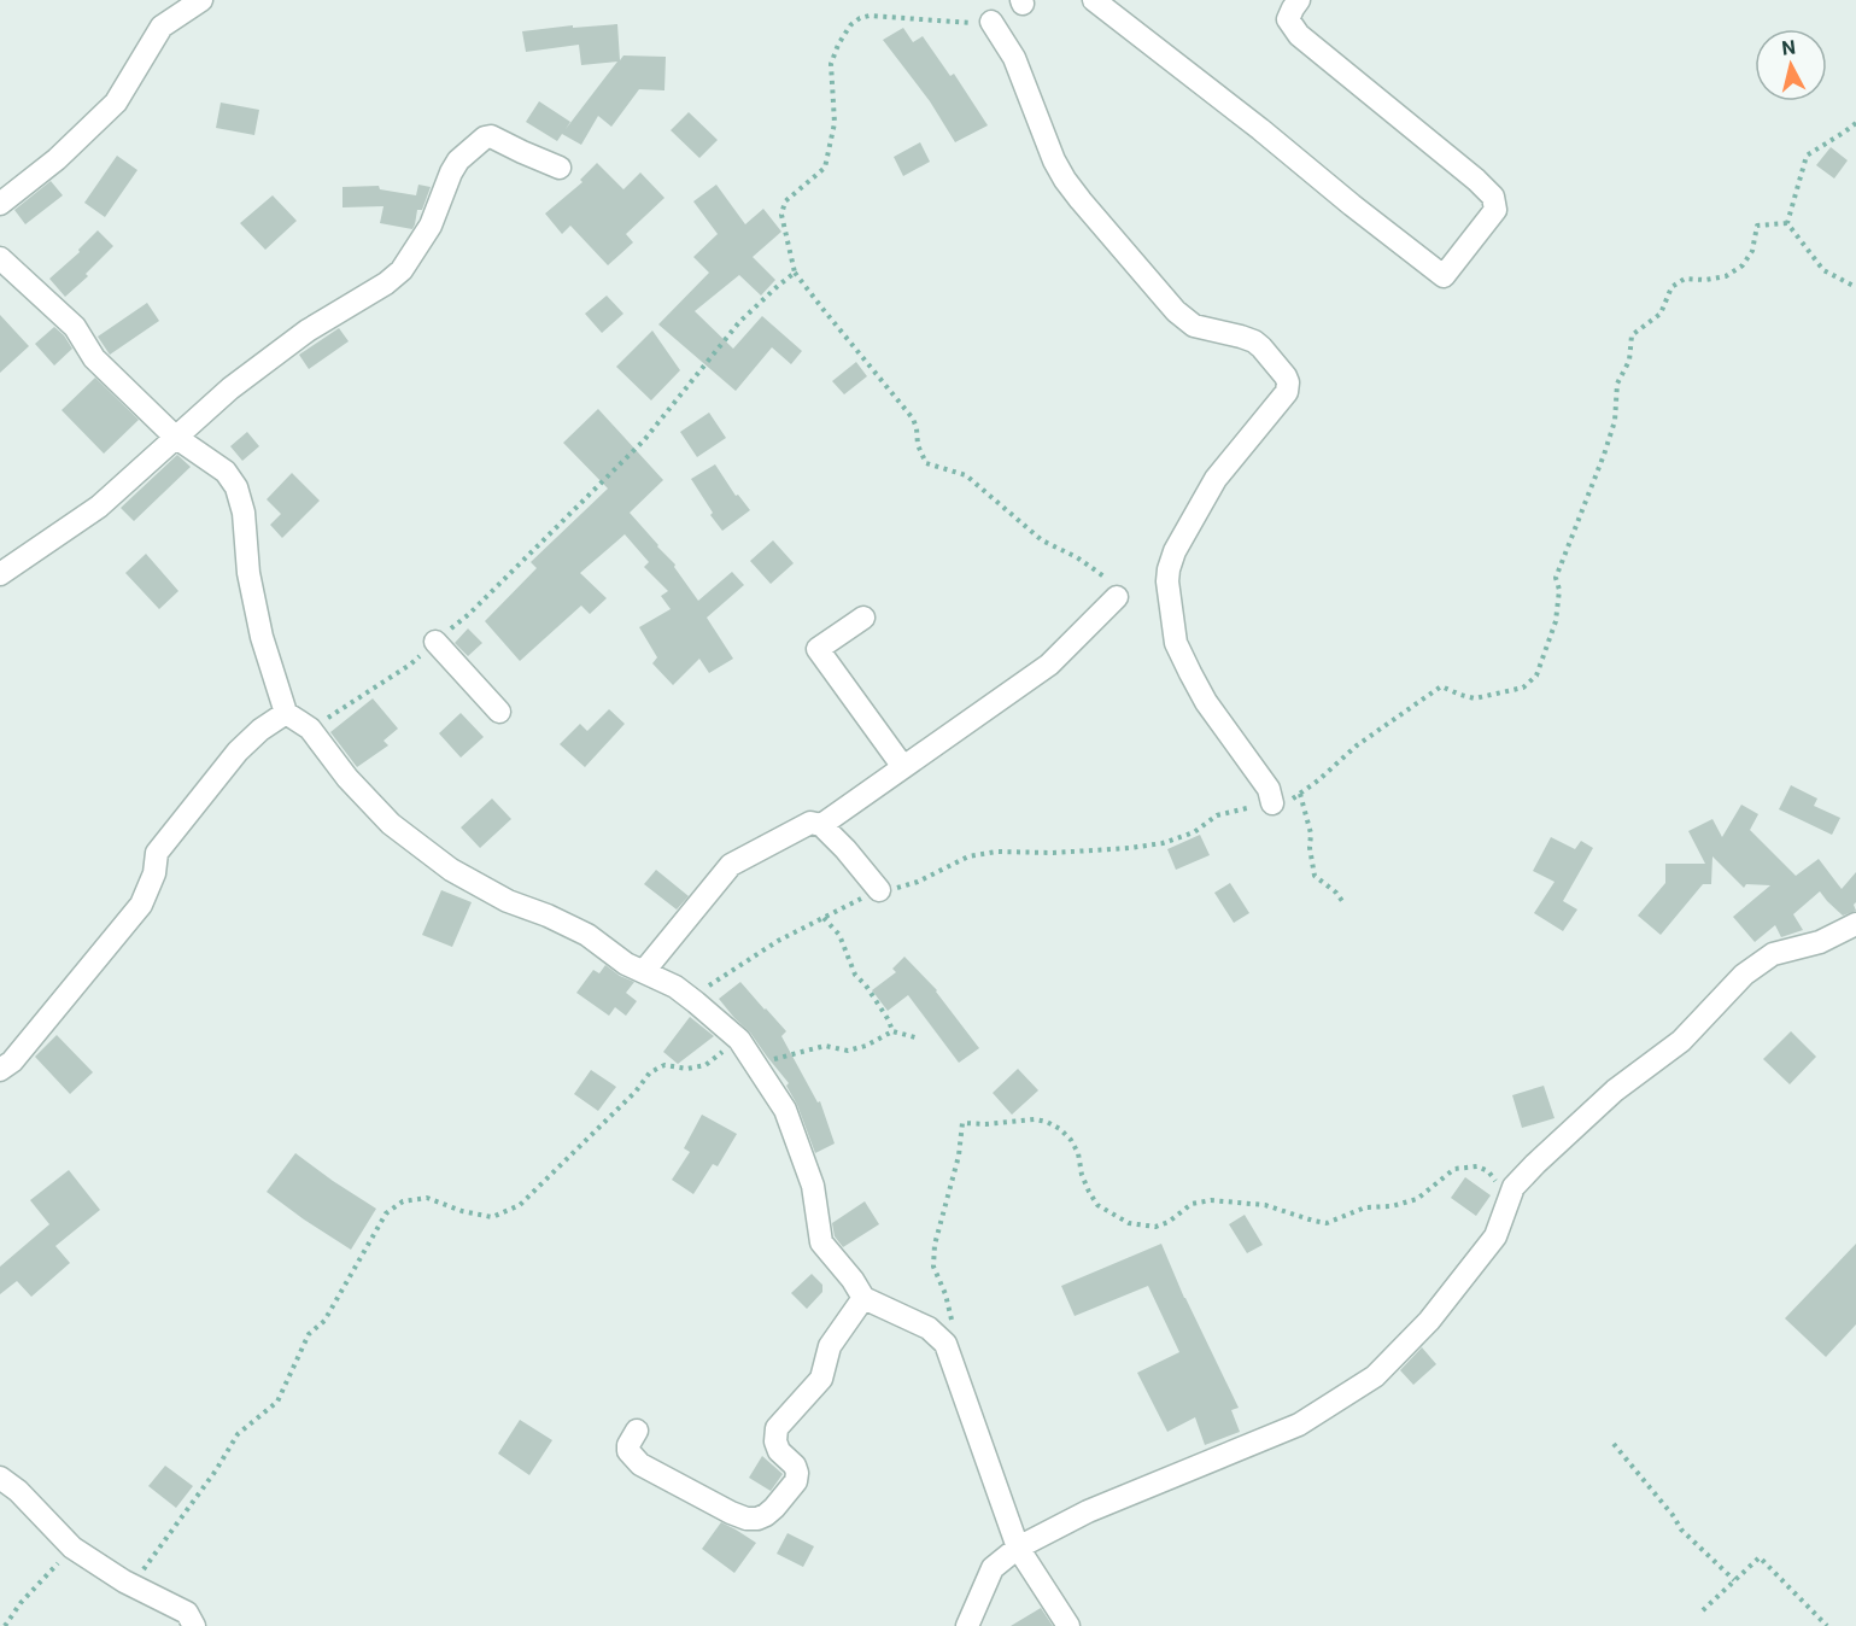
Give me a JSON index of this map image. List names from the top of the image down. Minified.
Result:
{"north":"top"}
